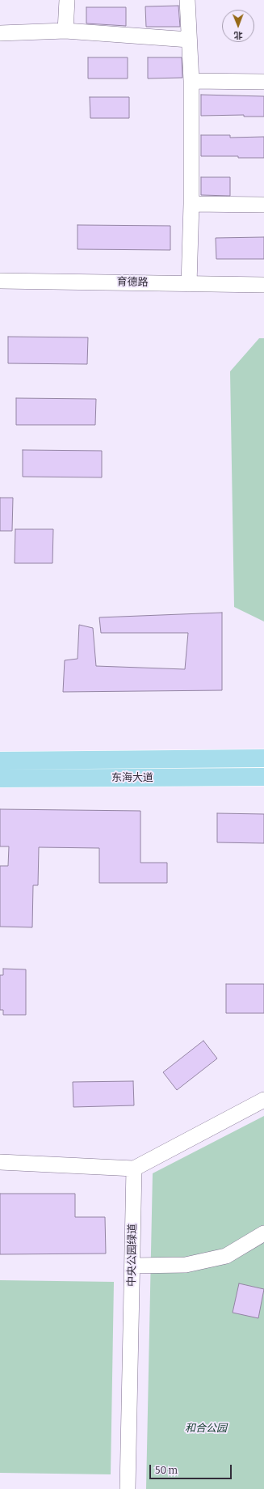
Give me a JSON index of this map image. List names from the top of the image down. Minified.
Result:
{"streets":{"main road":["东海大道"],"street":["育德路","中央公园绿道"]},"parks":["和合公园"],"scale_bar":"50 m","north":"bottom"}
